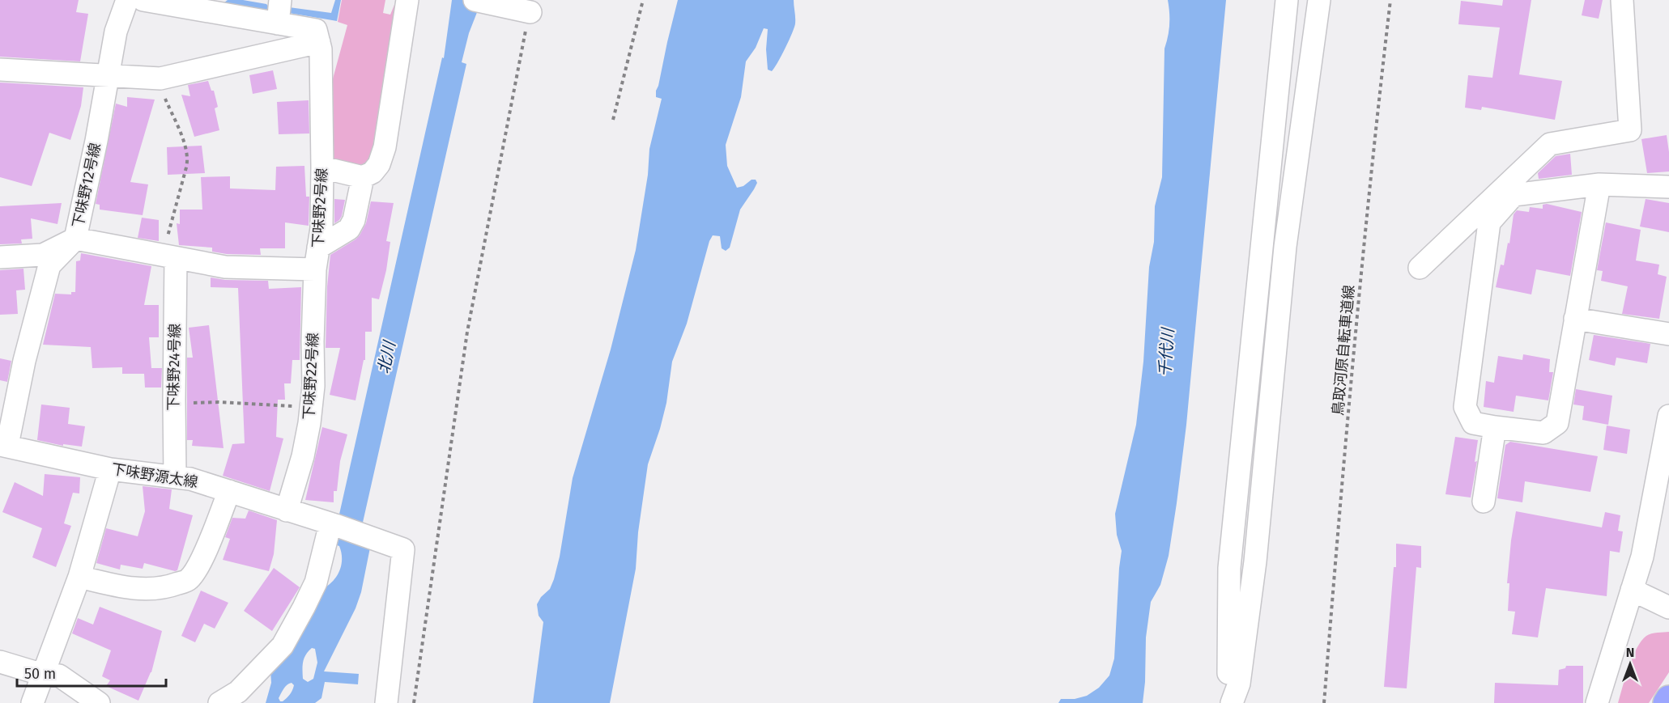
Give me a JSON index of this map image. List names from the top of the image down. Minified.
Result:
{"streets":{"street":["下味野12号線","下味野2号線","下味野24号線","下味野22号線","下味野源太線"],"path":["鳥取河原自転車道線"]},"crossings":[["下味野12号線","下味野2号線"],["下味野12号線","下味野源太線"],["下味野2号線","下味野24号線"],["下味野2号線","下味野22号線"],["下味野24号線","下味野源太線"],["下味野22号線","下味野源太線"]],"water":["千代川","北川"],"scale_bar":"50 m","north":"top"}
